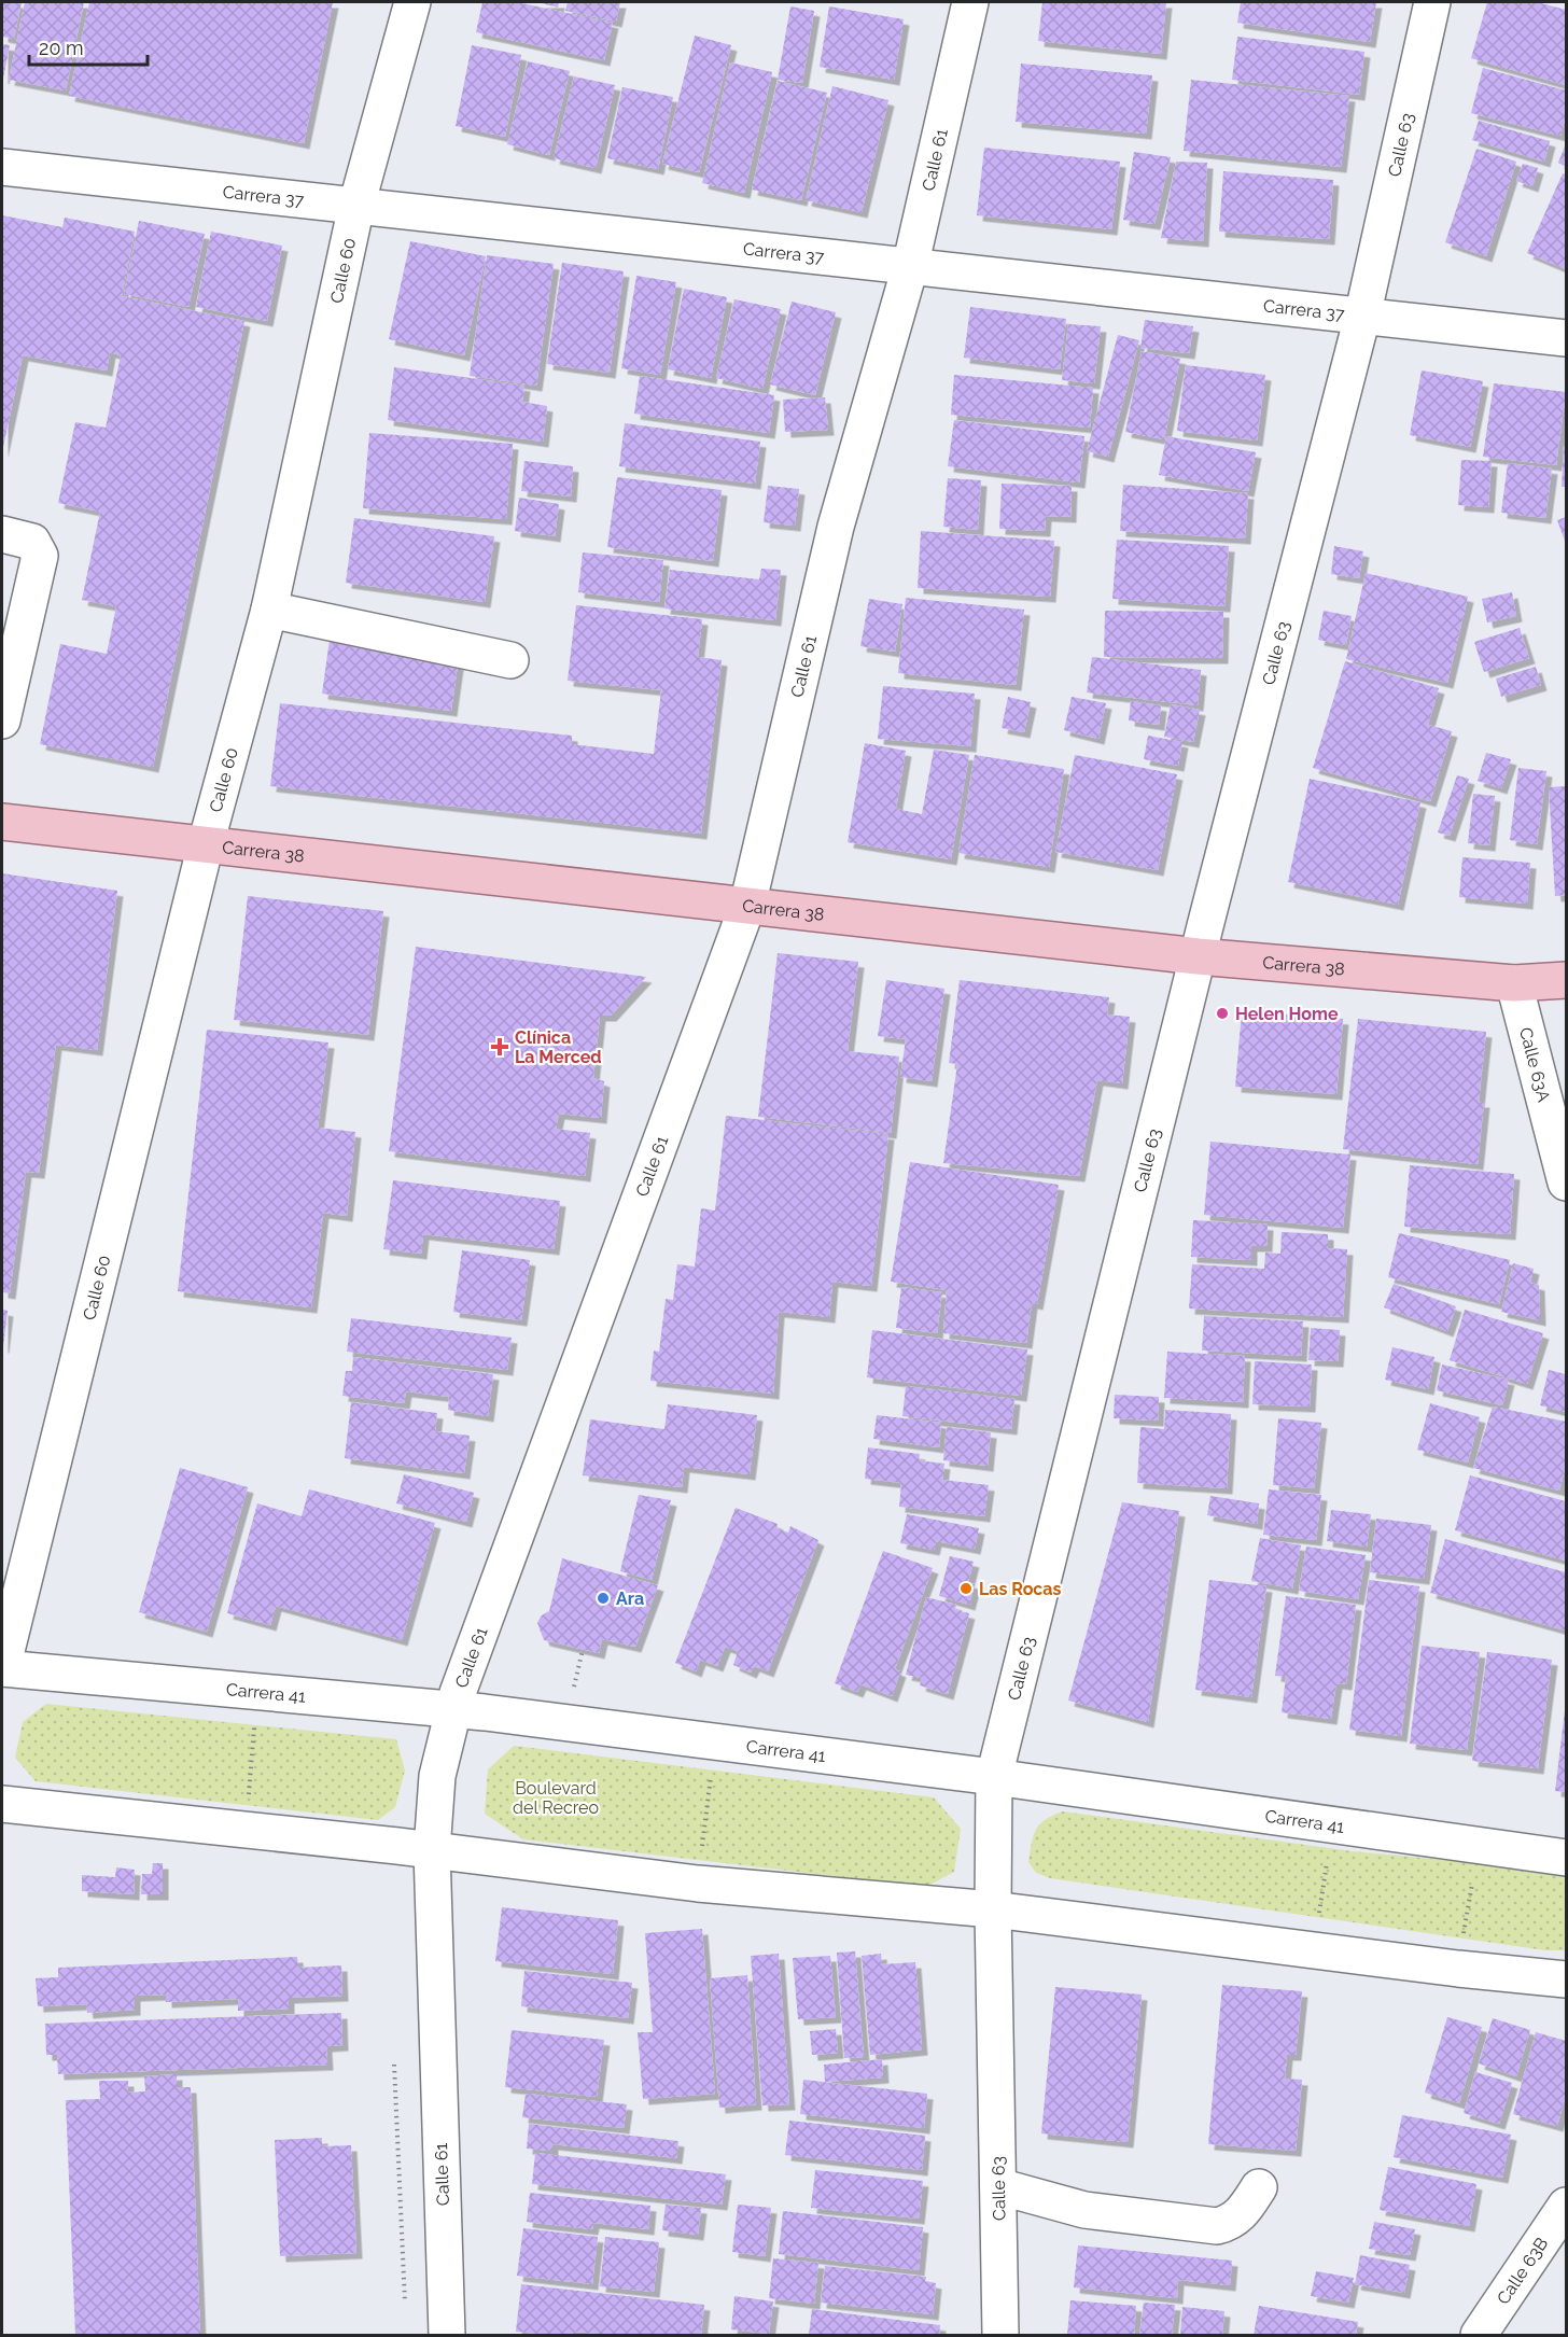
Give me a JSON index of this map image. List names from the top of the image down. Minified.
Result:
{"streets":{"main road":["Carrera 38"],"street":["Calle 63","Calle 61","Carrera 37","Calle 60","Calle 63A","Carrera 41","Calle 63B"]},"crossings":[["Calle 63","Carrera 37"],["Calle 63","Carrera 38"],["Calle 63","Carrera 41"],["Calle 61","Carrera 37"],["Calle 61","Carrera 38"],["Calle 61","Carrera 41"],["Carrera 37","Calle 60"],["Calle 60","Carrera 38"],["Calle 60","Carrera 41"],["Carrera 38","Calle 63A"]],"parks":["Boulevard del Recreo"],"places":{"other":["Helen Home","Las Rocas","Ara"],"health":["Clínica La Merced"]},"scale_bar":"20 m"}
